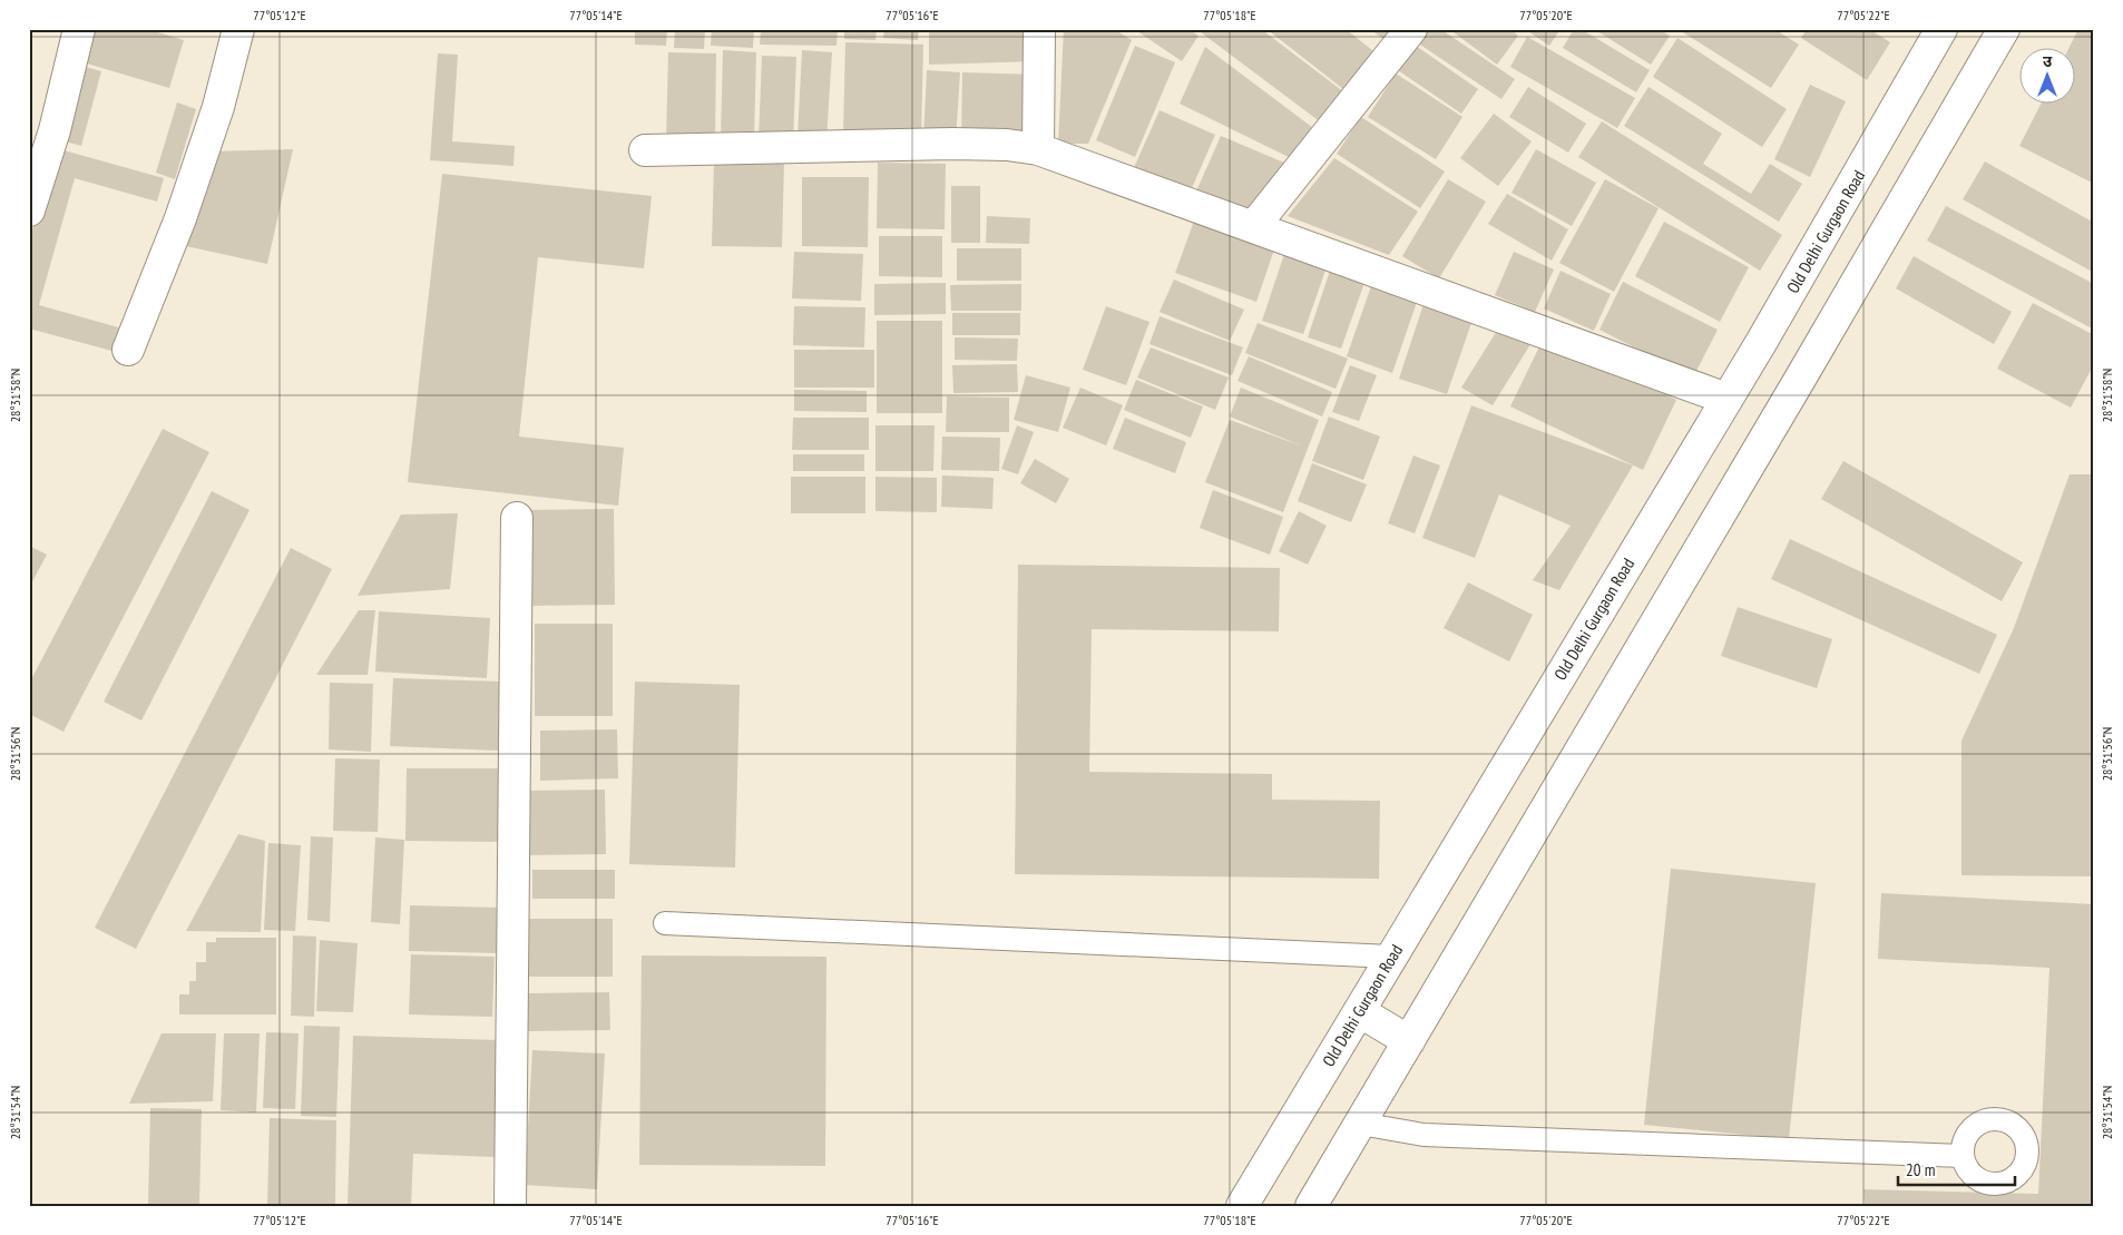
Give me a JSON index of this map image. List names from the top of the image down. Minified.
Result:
{"streets":{"main road":["Old Delhi Gurgaon Road"]},"scale_bar":"20 m","north":"top","coordinates":["77°05'12\"E","77°05'14\"E","77°05'16\"E","77°05'18\"E","77°05'20\"E","77°05'22\"E","28°31'58\"N","28°31'56\"N","28°31'54\"N"]}
